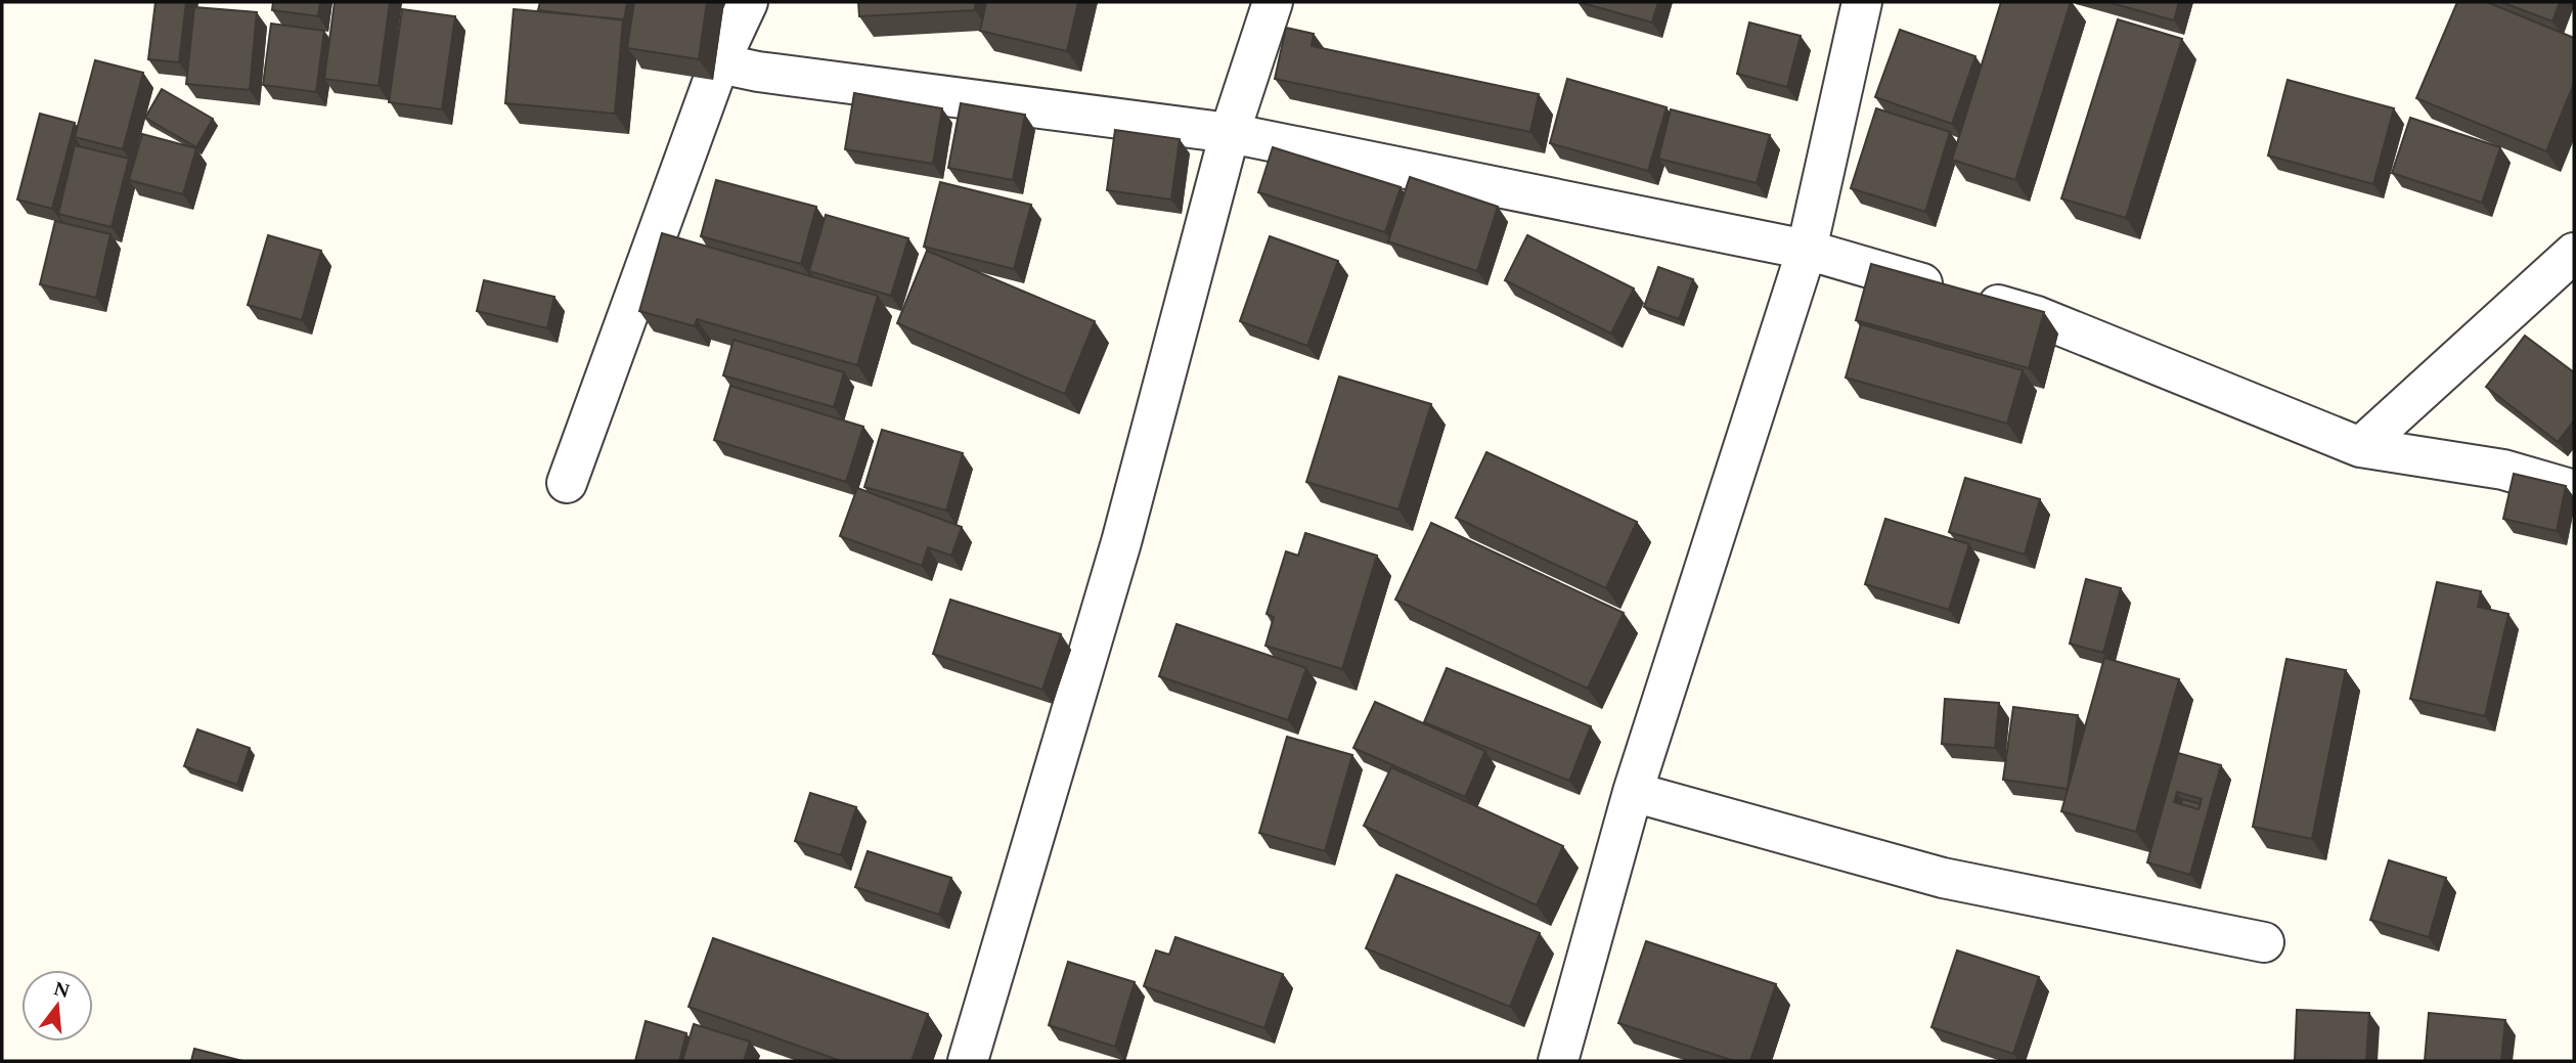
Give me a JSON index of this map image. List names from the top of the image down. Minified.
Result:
{"north":"top"}
